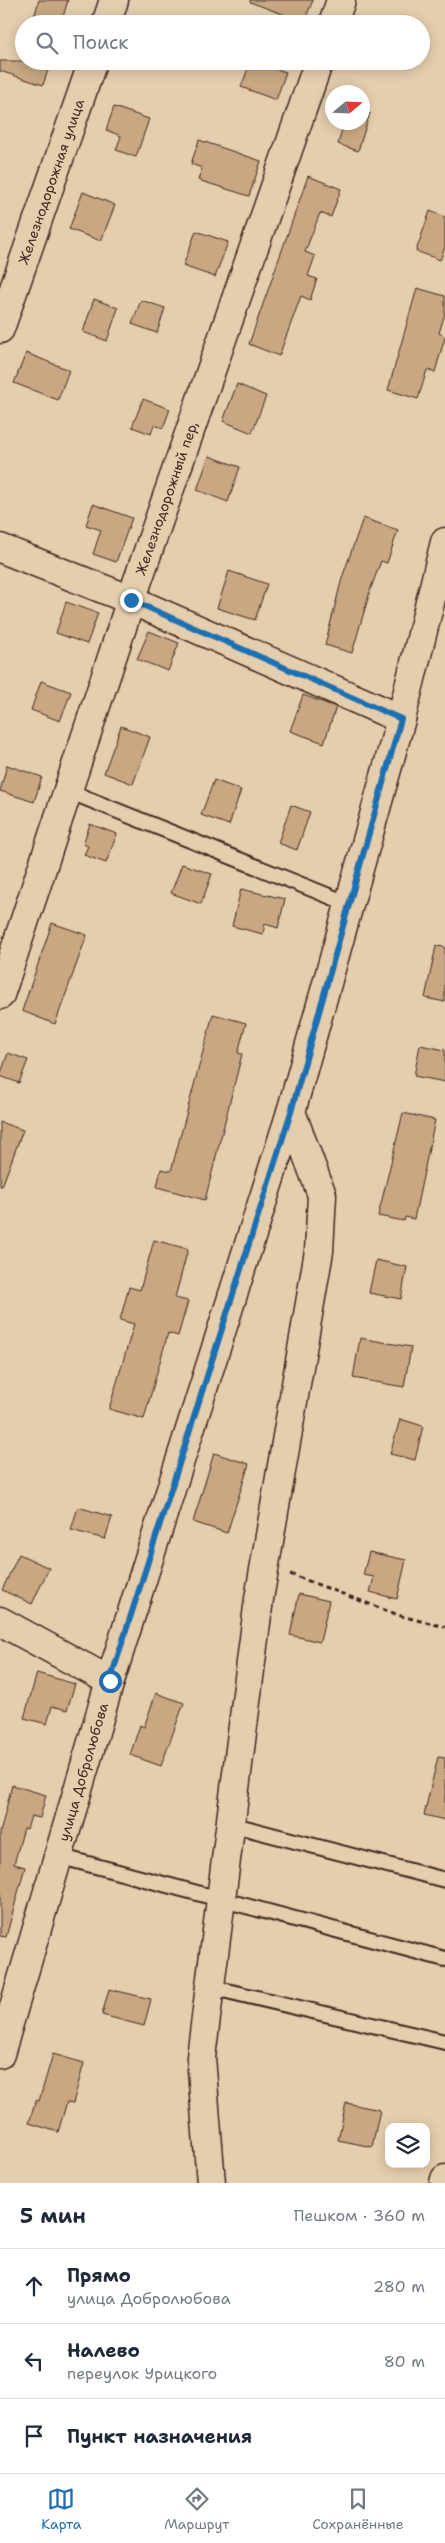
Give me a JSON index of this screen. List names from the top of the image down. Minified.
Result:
{"streets":{"street":["Железнодорожная улица","Железнодорожный пер,","улица Добролюбова"]},"north":"right","page":{"search":"Поиск","heading":["5 мин","Пешком · 360 m"],"list":[["Прямо","улица Добролюбова","280 m"],["Налево","переулок Урицкого","80 m"],"Пункт назначения"],"nav":["Карта","Маршрут","Сохранённые"]}}
